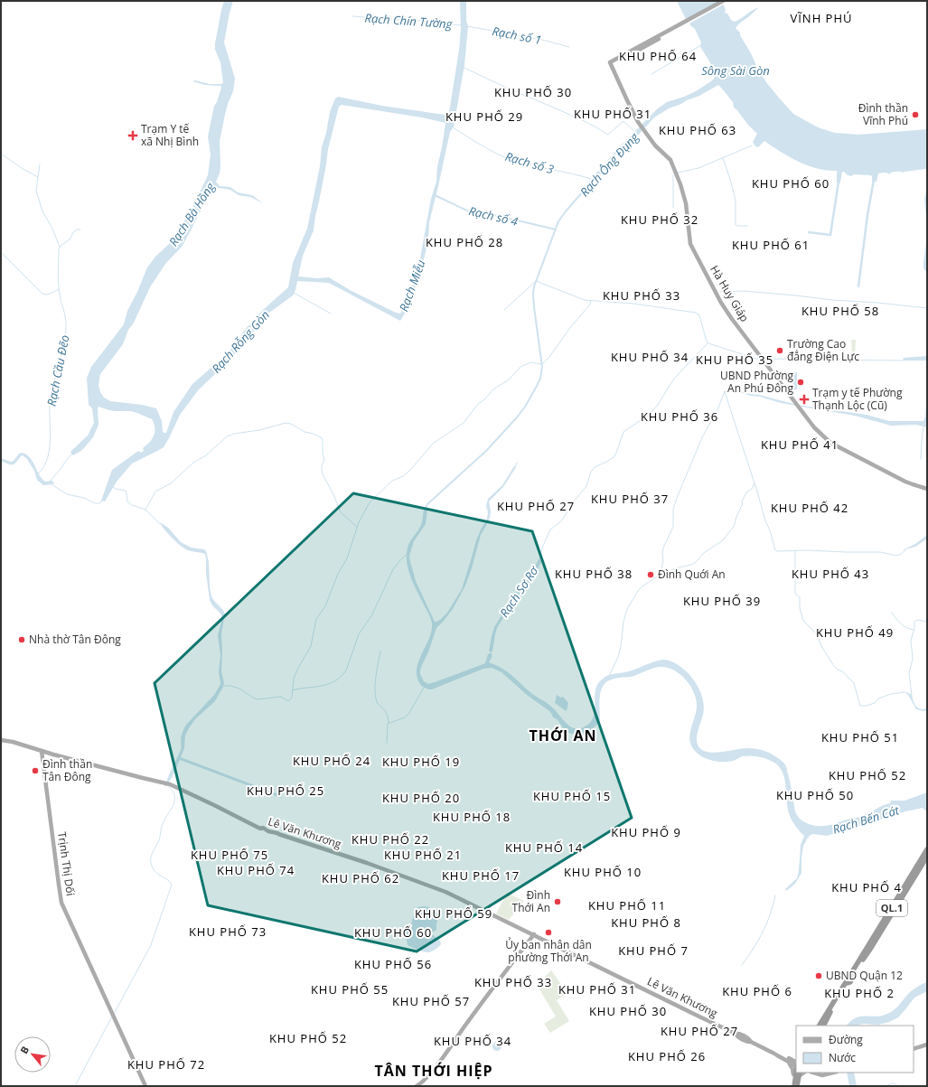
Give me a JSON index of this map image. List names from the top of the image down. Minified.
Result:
{"streets":{"highway":["QL.1"],"main road":["Hà Huy Giáp","Lê Văn Khương","Trịnh Thị Dối"]},"crossings":[["Lê Văn Khương","Trịnh Thị Dối"]],"districts":["VĨNH PHÚ","KHU PHỐ 64","KHU PHỐ 30","KHU PHỐ 31","KHU PHỐ 29","KHU PHỐ 63","KHU PHỐ 60","KHU PHỐ 32","KHU PHỐ 28","KHU PHỐ 61","KHU PHỐ 33","KHU PHỐ 58","KHU PHỐ 34","KHU PHỐ 35","KHU PHỐ 36","KHU PHỐ 41","KHU PHỐ 37","KHU PHỐ 27","KHU PHỐ 42","KHU PHỐ 38","KHU PHỐ 43","KHU PHỐ 39","KHU PHỐ 49","THỚI AN","KHU PHỐ 51","KHU PHỐ 24","KHU PHỐ 19","KHU PHỐ 52","KHU PHỐ 25","KHU PHỐ 50","KHU PHỐ 15","KHU PHỐ 20","KHU PHỐ 18","KHU PHỐ 9","KHU PHỐ 22","KHU PHỐ 14","KHU PHỐ 75","KHU PHỐ 21","KHU PHỐ 74","KHU PHỐ 10","KHU PHỐ 17","KHU PHỐ 62","KHU PHỐ 4","KHU PHỐ 11","KHU PHỐ 59","KHU PHỐ 8","KHU PHỐ 73","KHU PHỐ 60","KHU PHỐ 7","KHU PHỐ 56","KHU PHỐ 33","KHU PHỐ 55","KHU PHỐ 31","KHU PHỐ 6","KHU PHỐ 2","KHU PHỐ 57","KHU PHỐ 30","KHU PHỐ 27","KHU PHỐ 52","KHU PHỐ 34","KHU PHỐ 26","KHU PHỐ 72","TÂN THỚI HIỆP"],"water":["Rạch Chín Tường","Rạch số 1","Sông Sài Gòn","Rạch số 3","Rạch Ông Đụng","Rạch Bà Hồng","Rạch số 4","Rạch Miễu","Rạch Rỗng Gòn","Rạch Cầu Đẽo","Rạch Sơ Rơ","Rạch Bến Cát"],"places":{"other":["Đình thần Vĩnh Phú","Trường Cao đẳng Điện Lực","UBND Phường An Phú Đông","Đình Quới An","Nhà thờ Tân Đông","Đình thần Tân Đông","Đình Thới An","Ủy ban nhân dân phường Thới An","UBND Quận 12"],"health":["Trạm Y tế xã Nhị Bình","Trạm y tế Phường Thạnh Lộc (Cũ)"]},"legend":["Đường","Nước"],"north":"top left"}
